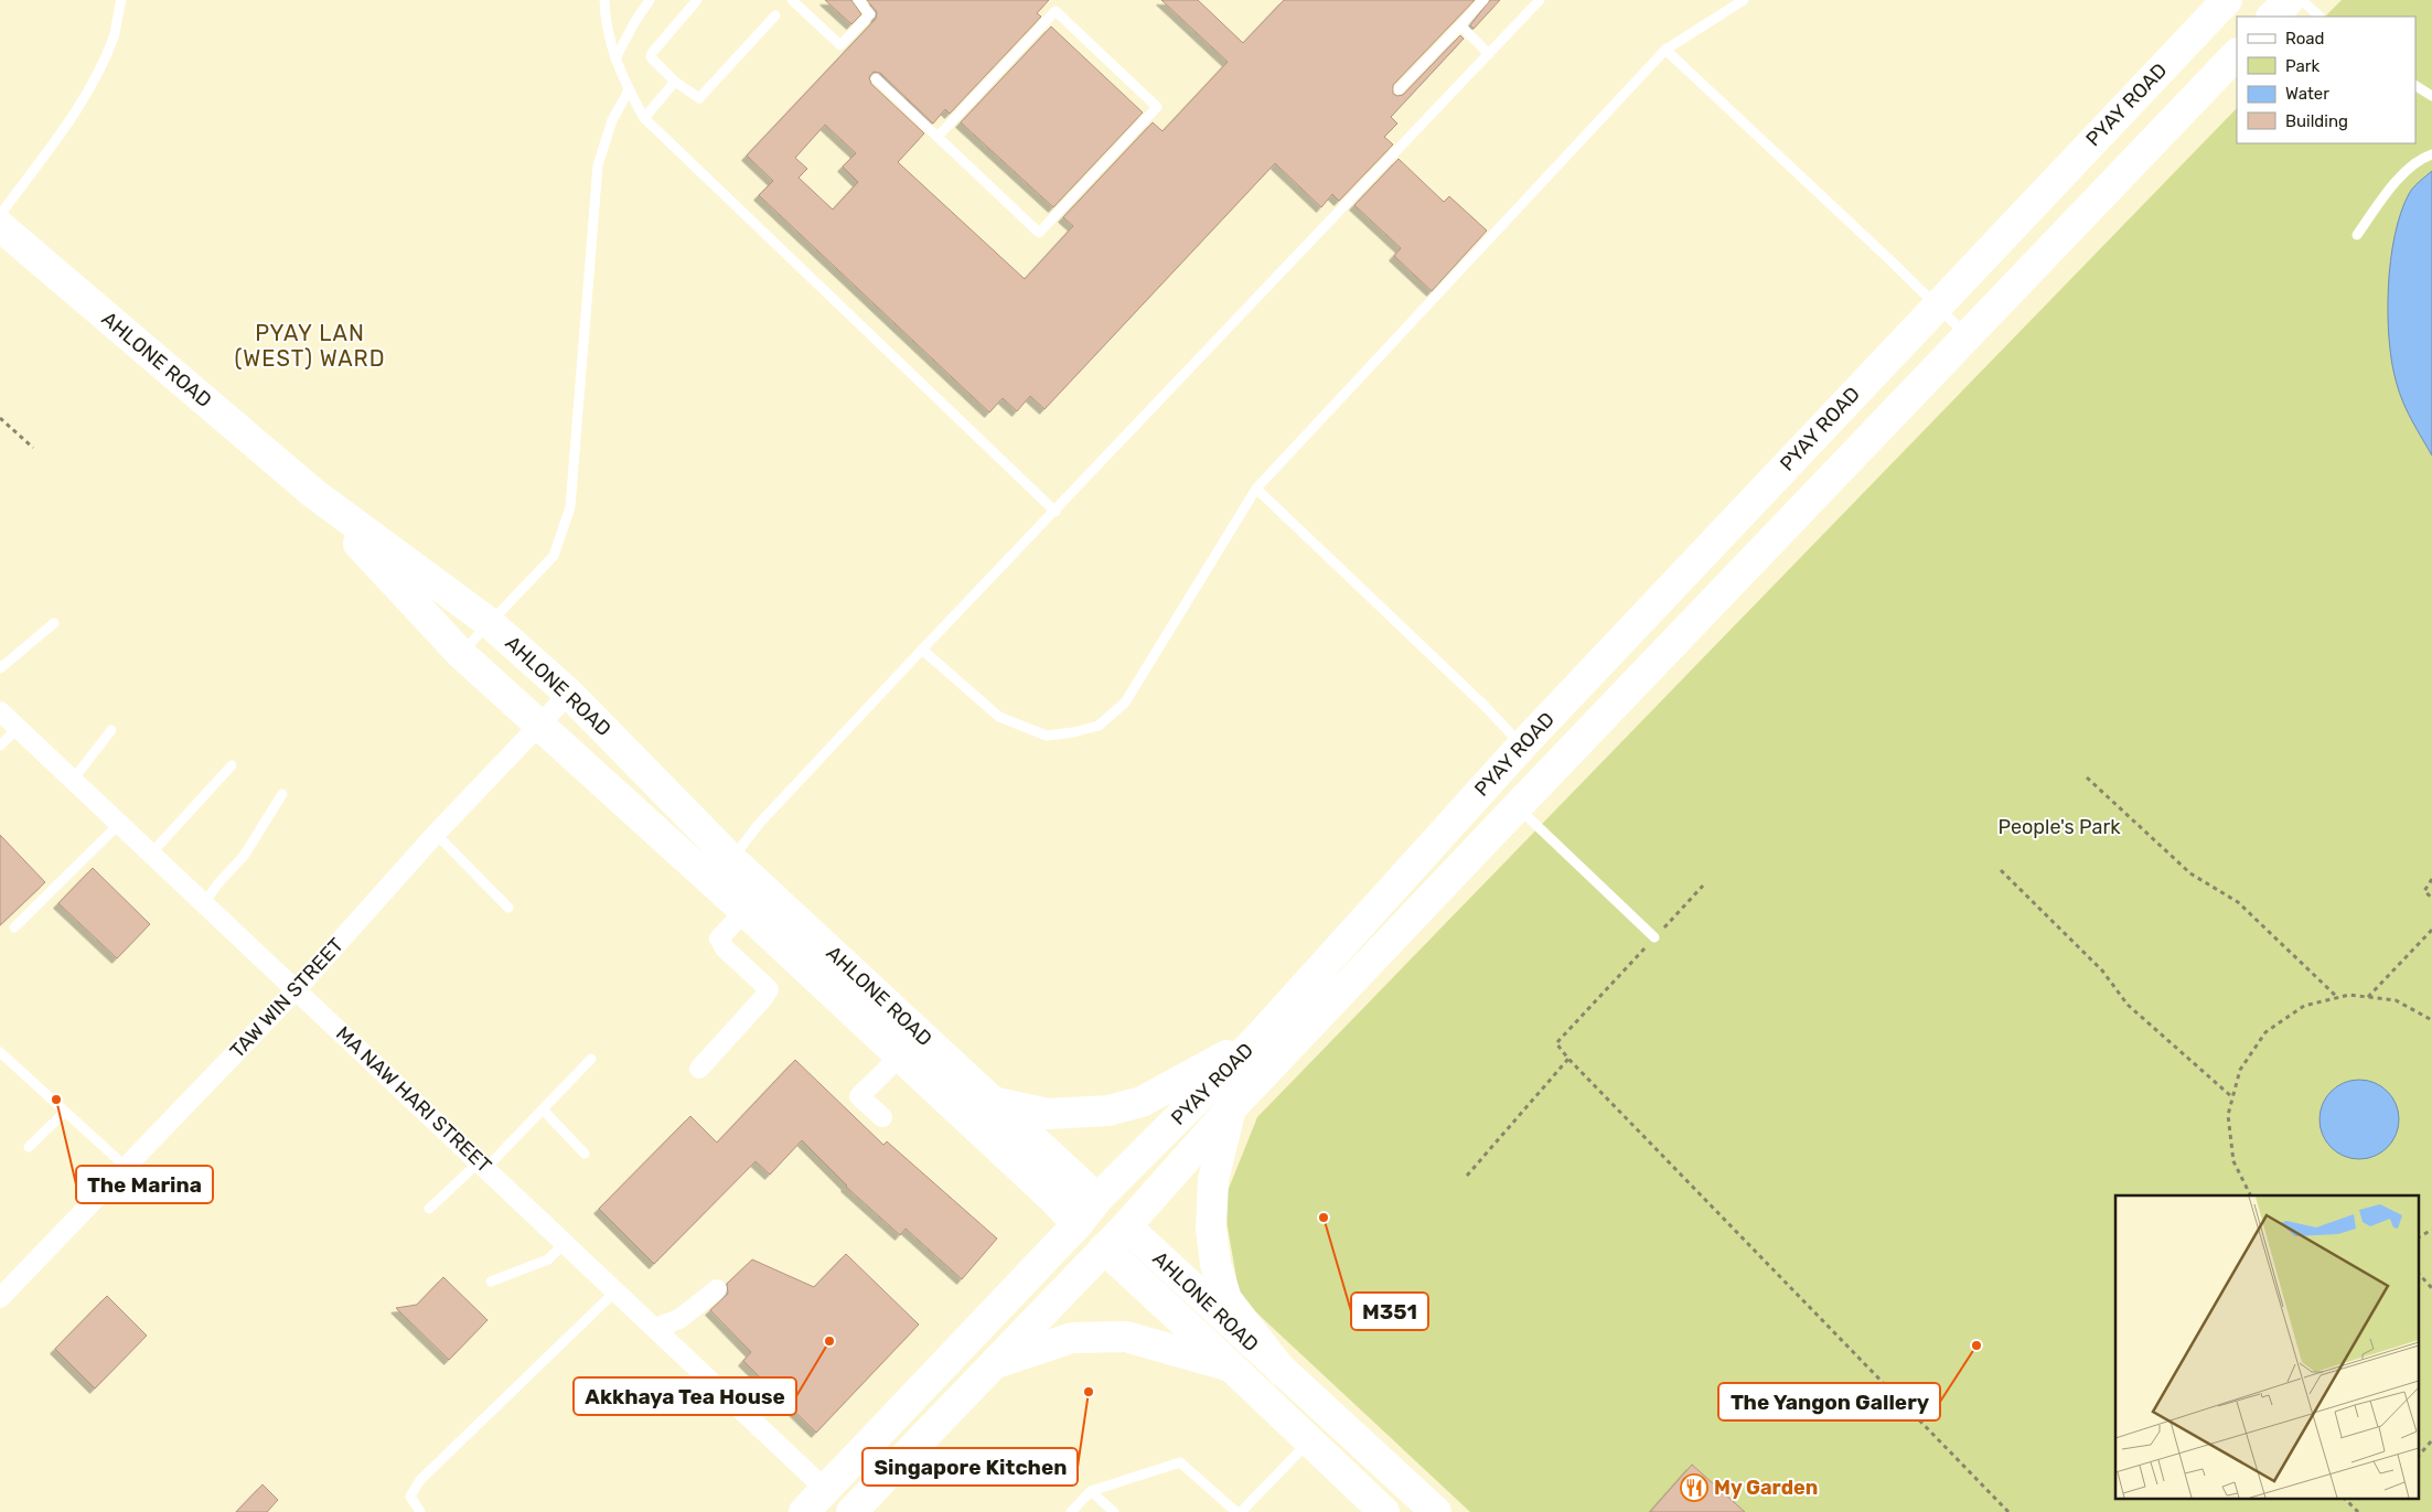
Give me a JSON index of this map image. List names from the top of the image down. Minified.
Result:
{"streets":{"main road":["PYAY ROAD","AHLONE ROAD"],"street":["TAW WIN STREET","MA NAW HARI STREET"]},"crossings":[["PYAY ROAD","AHLONE ROAD"],["PYAY ROAD","MA NAW HARI STREET"],["AHLONE ROAD","TAW WIN STREET"],["TAW WIN STREET","MA NAW HARI STREET"]],"districts":["PYAY LAN (WEST) WARD"],"parks":["People's Park"],"places":{"other":["The Marina","M351","Akkhaya Tea House","The Yangon Gallery","Singapore Kitchen"],"restaurant":["My Garden"]},"legend":["Road","Park","Water","Building"]}
